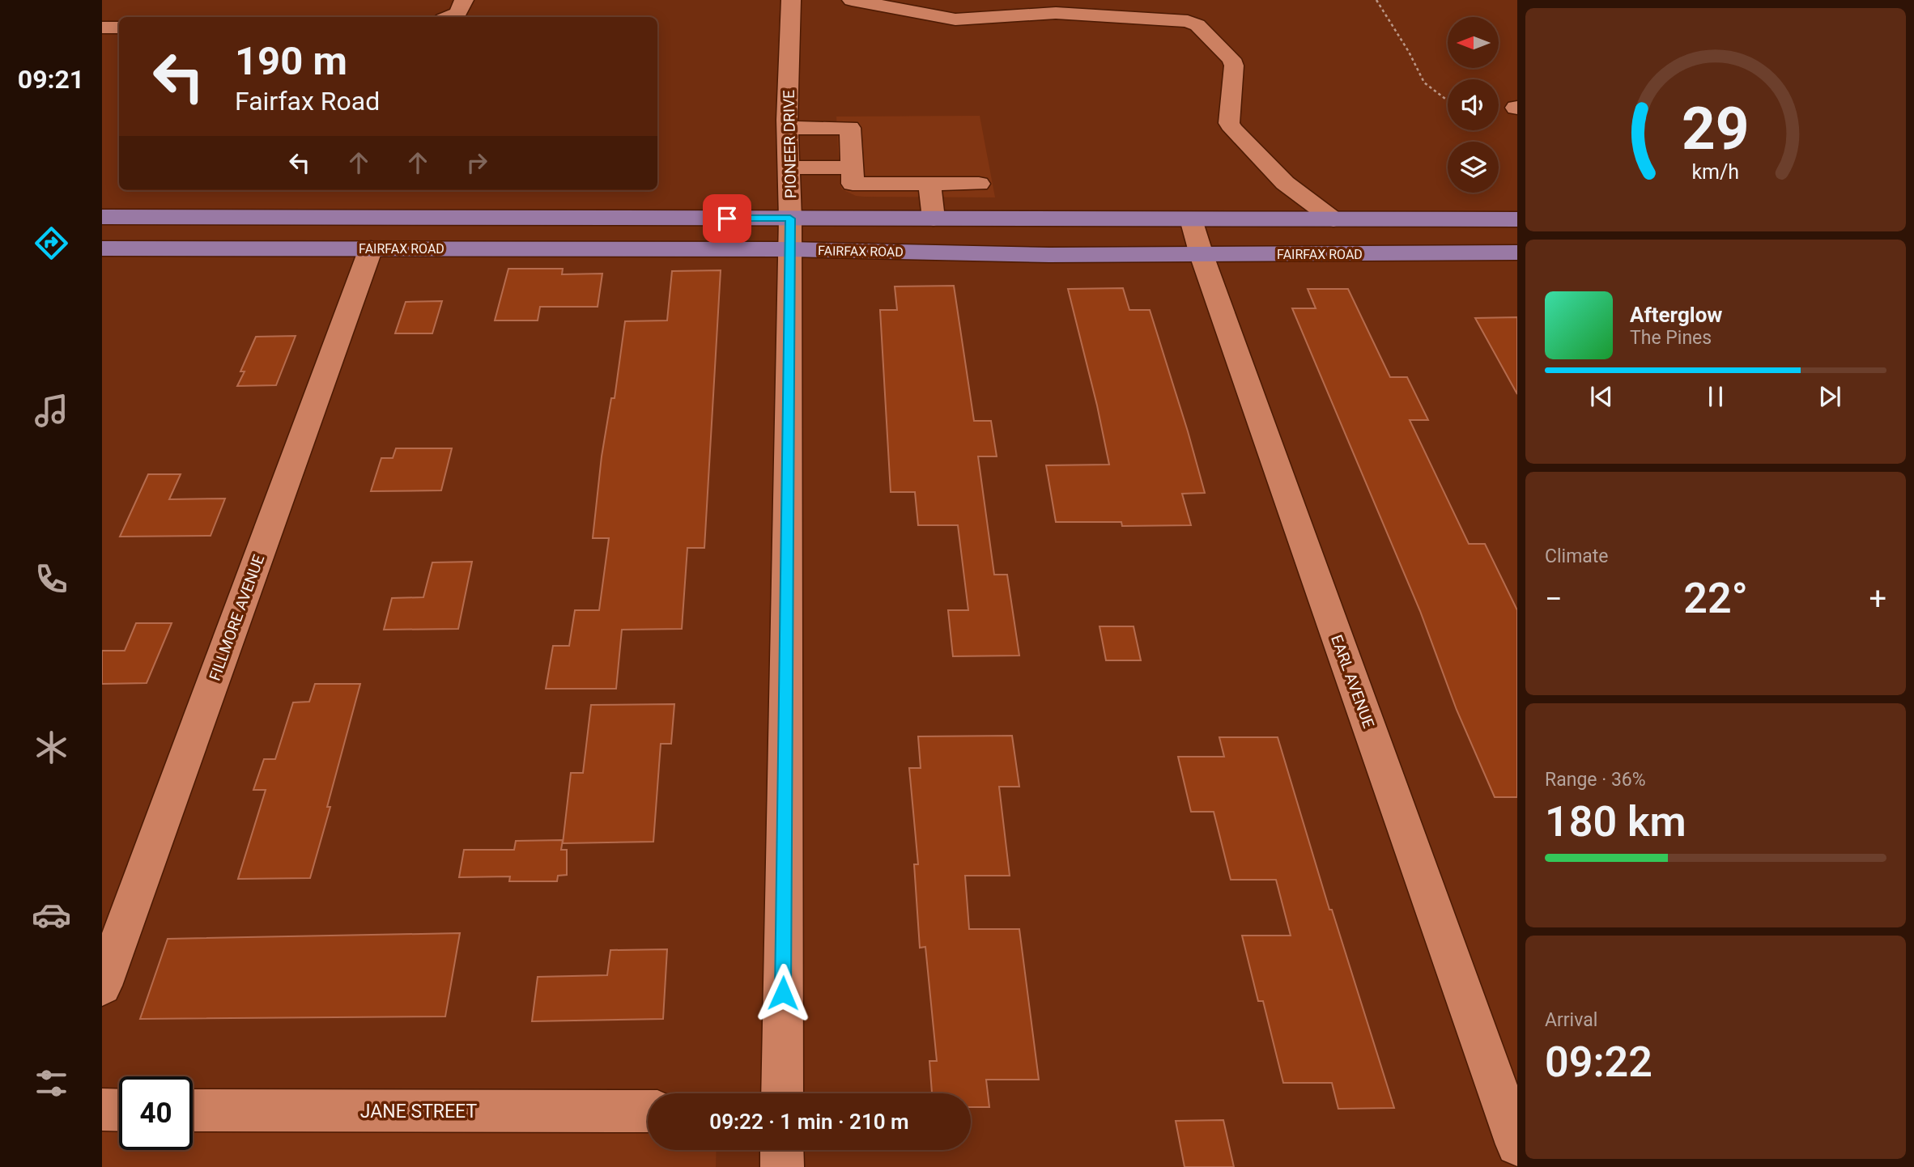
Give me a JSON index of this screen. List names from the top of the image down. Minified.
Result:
{"streets":{"main road":["FAIRFAX ROAD"],"street":["PIONEER DRIVE","FILLMORE AVENUE","EARL AVENUE","JANE STREET"]},"crossings":[["PIONEER DRIVE","FAIRFAX ROAD"],["FAIRFAX ROAD","FILLMORE AVENUE"],["FAIRFAX ROAD","EARL AVENUE"]],"north":"left","page":{"tabs":"09:21","turn":["190 m","Fairfax Road"],"song":["Afterglow","The Pines"],"tile":["Climate",["Range · 36%","180 km"],["Arrival","09:22"]],"heat":["−","22°","+"],"limit":"40","trip":"09:22 · 1 min · 210 m","gauge":["29","km/h"]}}
